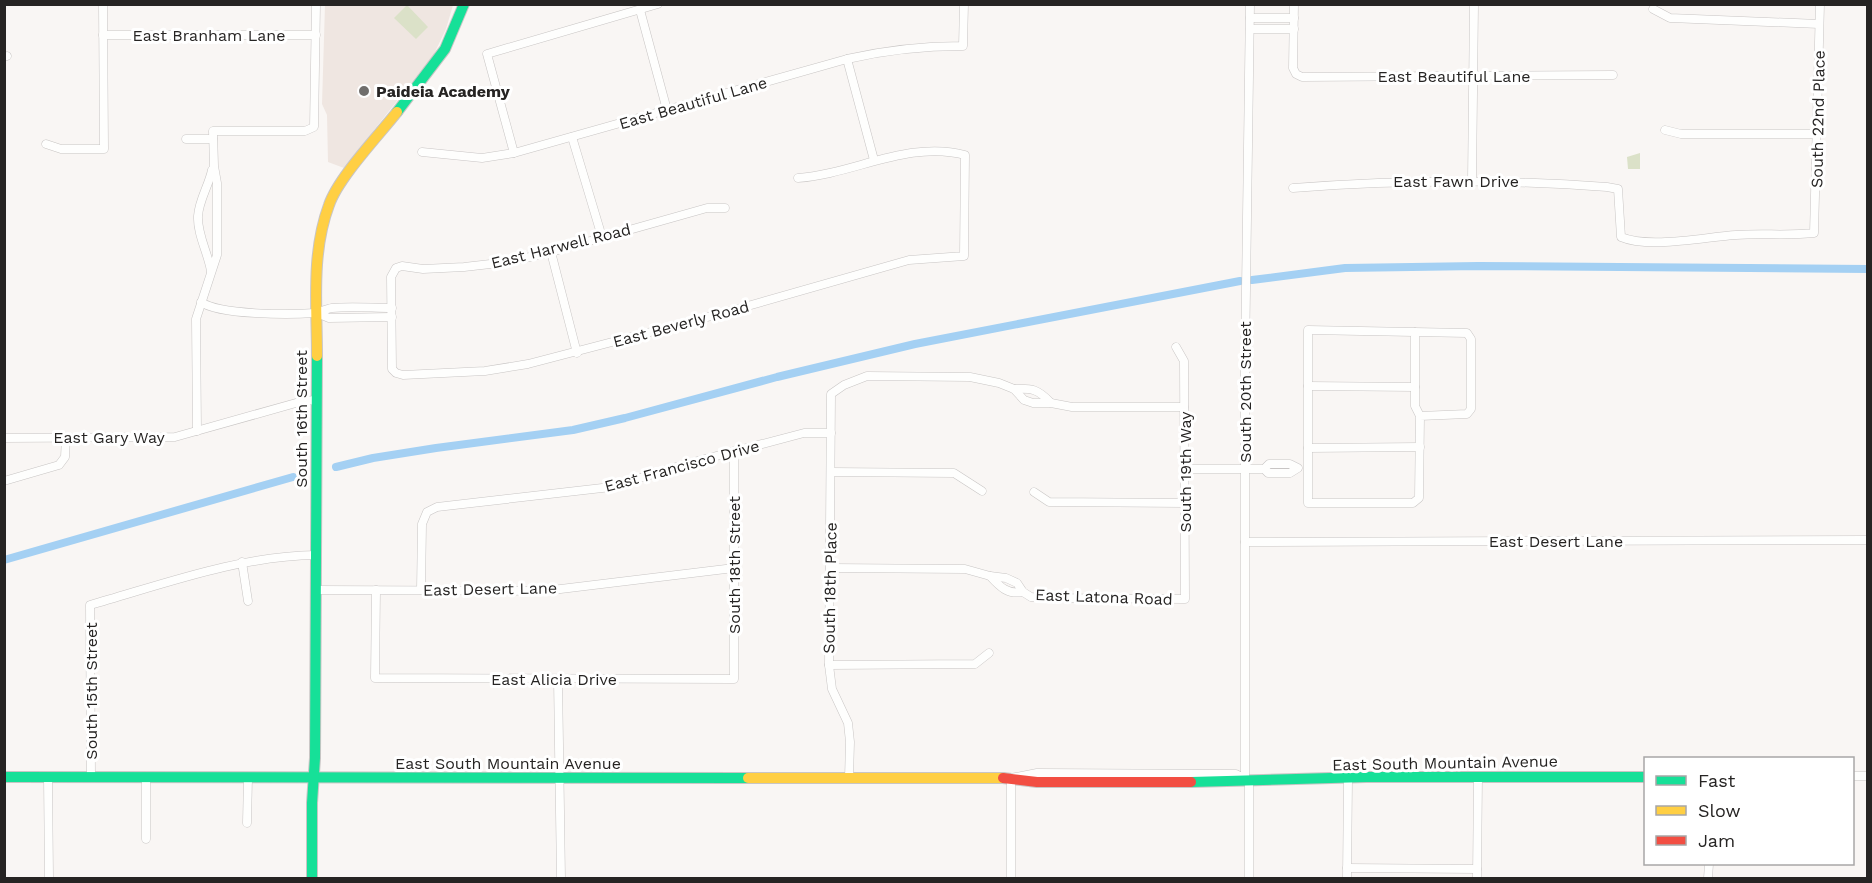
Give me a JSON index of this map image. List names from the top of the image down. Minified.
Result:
{"streets":{"street":["East Branham Lane","East Beautiful Lane","South 22nd Place","East Fawn Drive","East Harwell Road","East Beverly Road","South 20th Street","South 16th Street","East Gary Way","East Francisco Drive","South 19th Way","East Desert Lane","South 18th Street","South 18th Place","East Latona Road","East Alicia Drive","South 15th Street","East South Mountain Avenue"]},"crossings":[["South 22nd Place","East Fawn Drive"],["South 20th Street","East Desert Lane"],["South 20th Street","East South Mountain Avenue"],["South 16th Street","East Gary Way"],["South 16th Street","East Desert Lane"],["South 16th Street","East South Mountain Avenue"],["East Francisco Drive","East Desert Lane"],["East Francisco Drive","South 18th Street"],["East Francisco Drive","South 18th Place"],["South 19th Way","East Latona Road"],["East Desert Lane","South 18th Street"],["East Desert Lane","East Alicia Drive"],["South 18th Street","East Alicia Drive"],["South 18th Place","East Latona Road"],["South 18th Place","East South Mountain Avenue"],["South 15th Street","East South Mountain Avenue"]],"places":["Paideia Academy"],"legend":["Fast","Slow","Jam"]}
